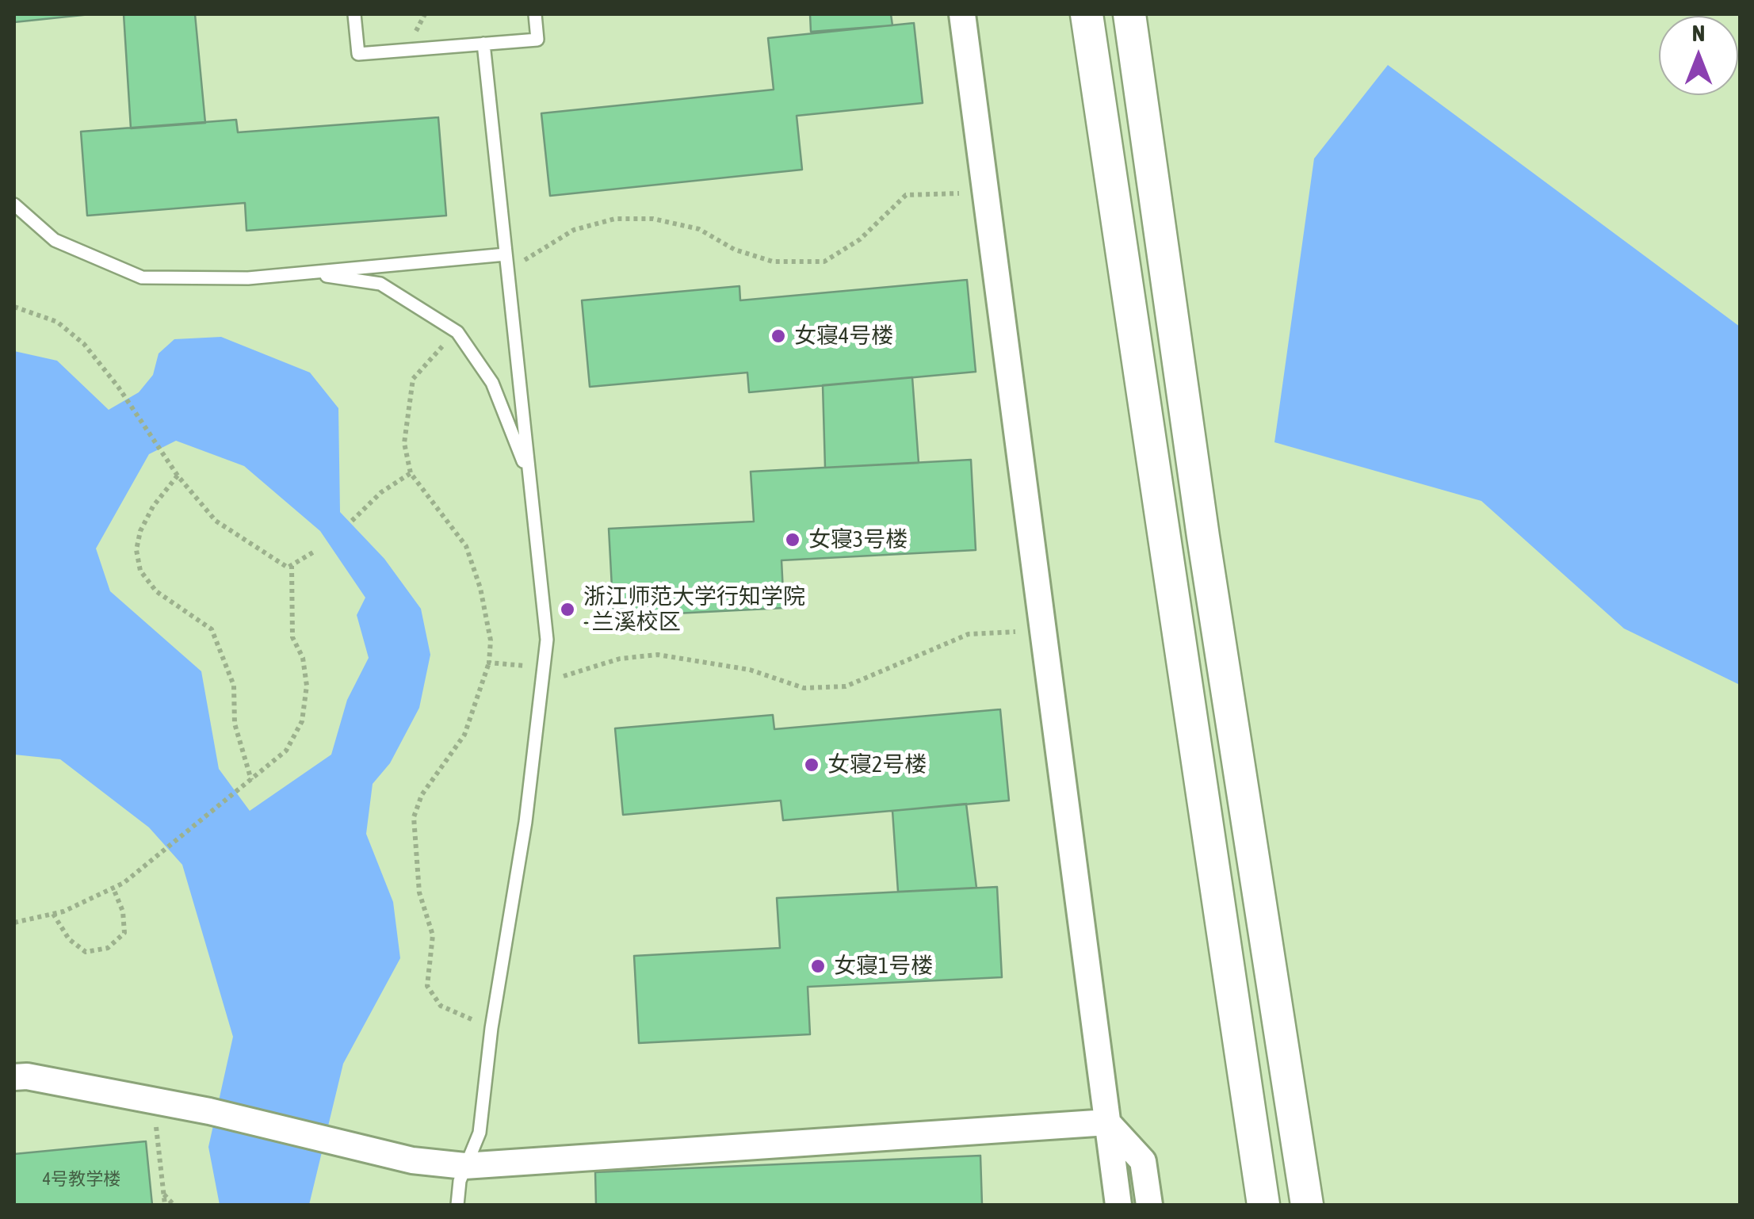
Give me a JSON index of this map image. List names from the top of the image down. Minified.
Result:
{"places":["女寝4号楼","女寝3号楼","浙江师范大学行知学院 - 兰溪校区","女寝2号楼","女寝1号楼"],"house_numbers":["4号教学楼"],"north":"top"}
